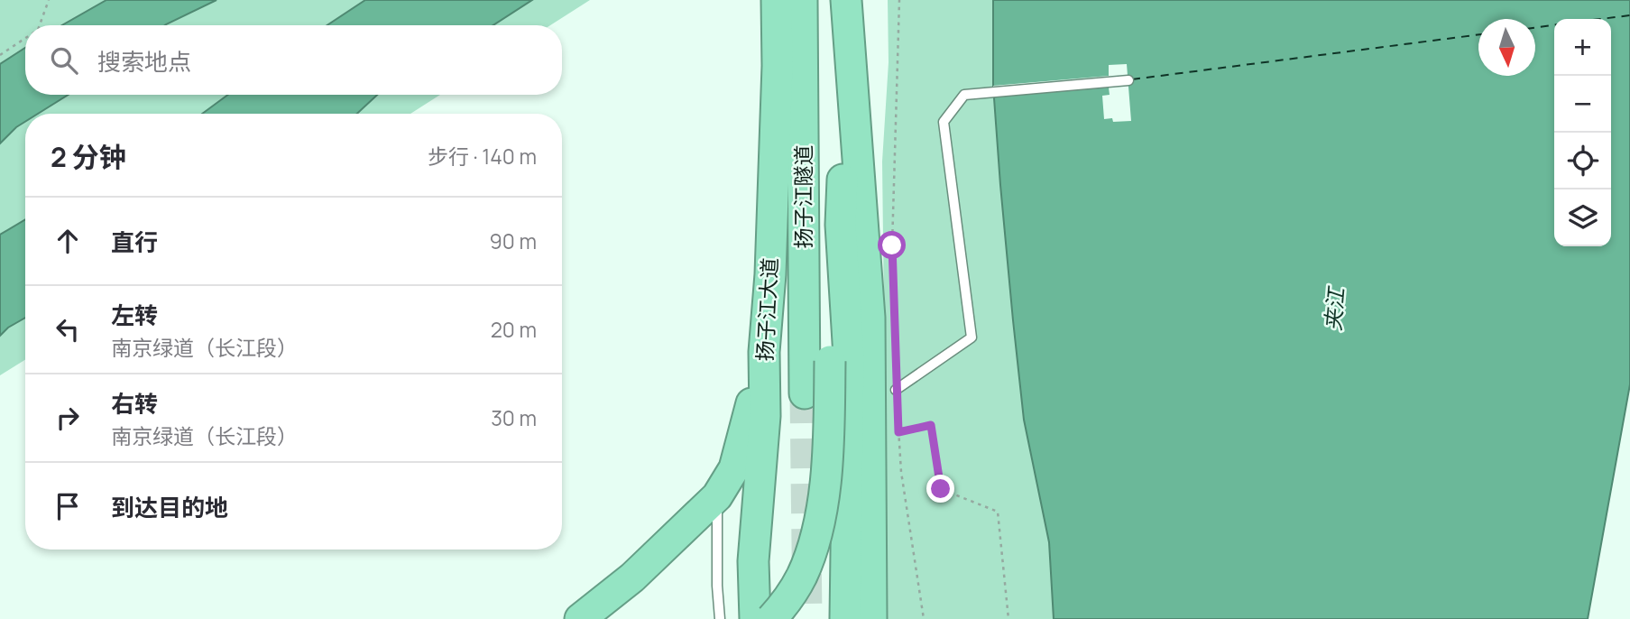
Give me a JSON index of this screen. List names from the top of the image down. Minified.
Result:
{"streets":{"highway":["扬子江隧道","扬子江大道"]},"water":["夹江"],"north":"bottom","page":{"map_buttons":["+","−"],"search":"搜索地点","heading":["2 分钟","步行 · 140 m"],"list":[["直行","90 m"],["左转","南京绿道（长江段）","20 m"],["右转","南京绿道（长江段）","30 m"],"到达目的地"]}}
